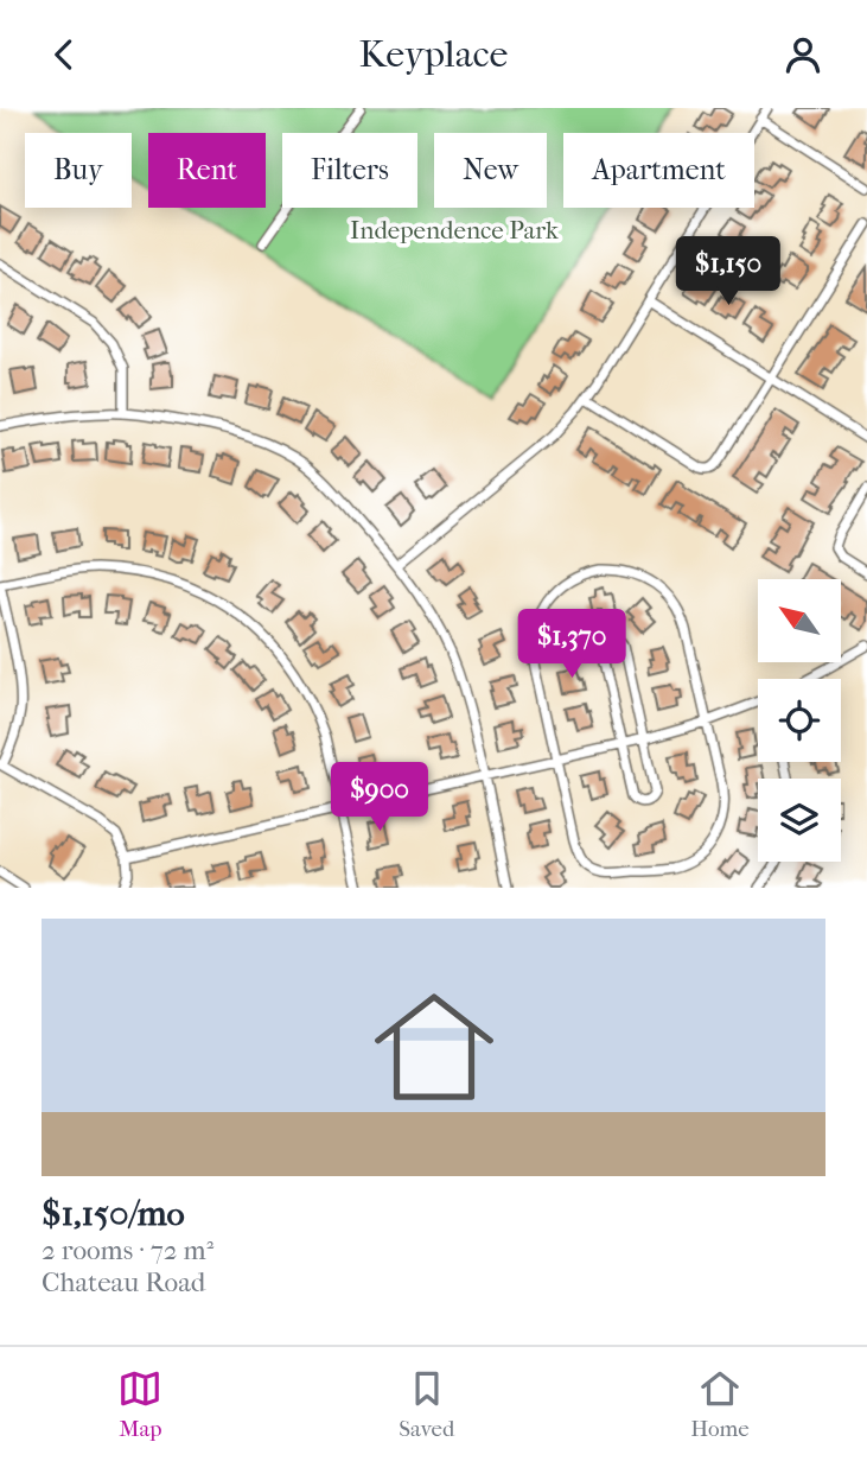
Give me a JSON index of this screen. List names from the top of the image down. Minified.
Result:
{"parks":["Independence Park"],"north":"top left","page":{"header":"Keyplace","chip":["Buy","Rent","Filters","New","Apartment"],"price":["$1,150","$1,370","$900"],"list":[{"name":"$1,150/mo","note":"2 rooms · 72 m² · Chateau Road"}],"tabs":["Map","Saved","Home"]}}
